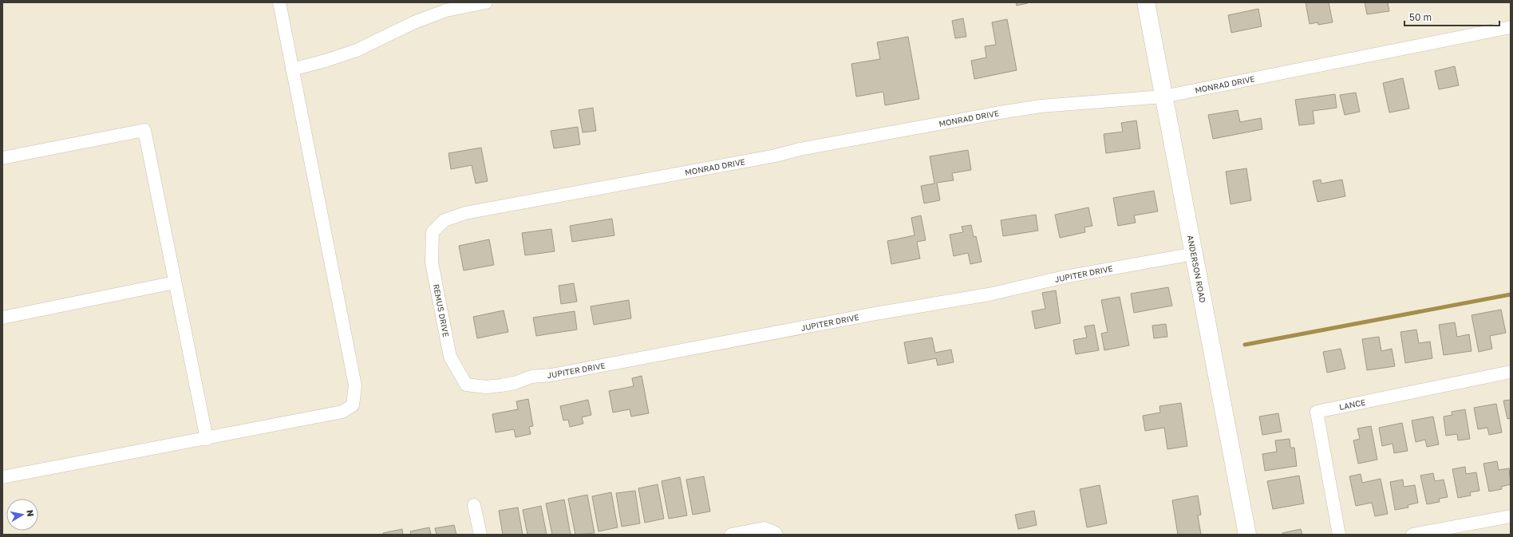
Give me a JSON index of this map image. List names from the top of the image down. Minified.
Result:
{"streets":{"street":["MONRAD DRIVE","ANDERSON ROAD","JUPITER DRIVE","REMUS DRIVE","LANCE"]},"crossings":[["MONRAD DRIVE","ANDERSON ROAD"],["MONRAD DRIVE","REMUS DRIVE"],["ANDERSON ROAD","JUPITER DRIVE"],["JUPITER DRIVE","REMUS DRIVE"]],"scale_bar":"50 m","north":"right"}
